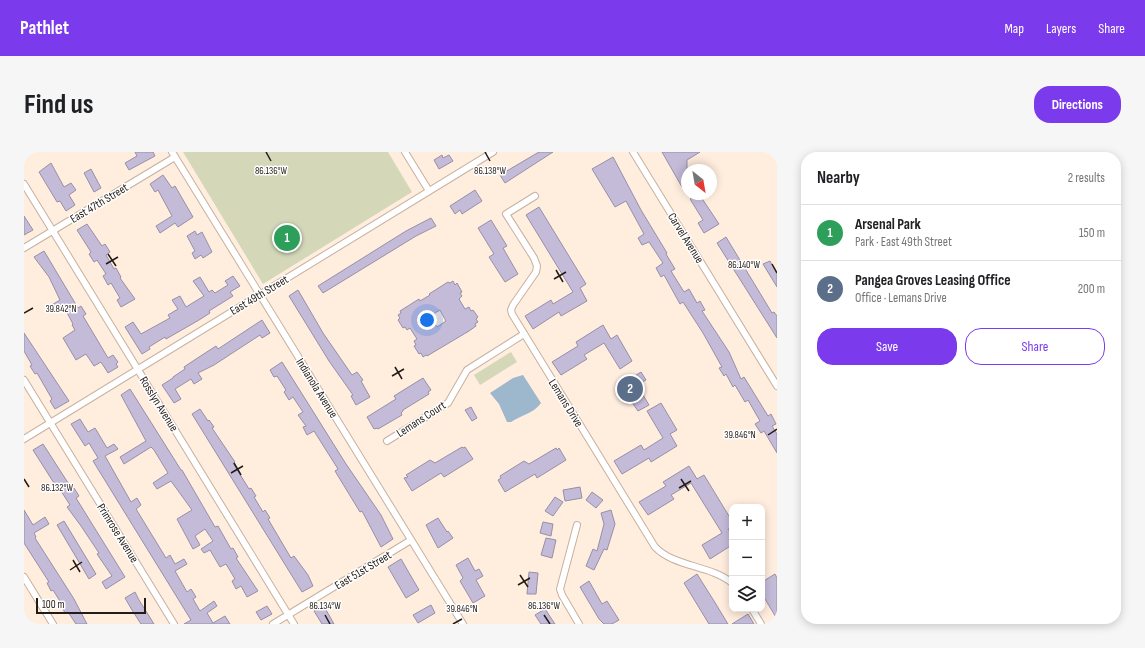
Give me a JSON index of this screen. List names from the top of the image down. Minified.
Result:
{"streets":{"street":["East 47th Street","Carvel Avenue","East 49th Street","Indianola Avenue","Lemans Drive","Rosslyn Avenue","Lemans Court","Primrose Avenue","East 51st Street"]},"crossings":[["East 47th Street","Indianola Avenue"],["East 47th Street","Rosslyn Avenue"],["East 49th Street","Indianola Avenue"],["East 49th Street","Rosslyn Avenue"],["East 49th Street","Primrose Avenue"],["Indianola Avenue","East 51st Street"],["Lemans Drive","Lemans Court"],["Rosslyn Avenue","East 51st Street"]],"scale_bar":"100 m","north":"bottom right","page":{"header":"Pathlet","nav":["Map","Layers","Share"],"buttons":["Directions",["Save","Share"]],"title":"Find us","heading":["Nearby","2 results"],"list":[{"mark":"1","name":"Arsenal Park","note":"Park · East 49th Street","value":"150 m"},{"mark":"2","name":"Pangea Groves Leasing Office","note":"Office · Lemans Drive","value":"200 m"}],"pins":["1","2"],"map_buttons":["+","−"],"scale":"100 m"},"coordinates":["86.136°W","86.138°W","86.140°W","39.842°N","39.846°N","86.132°W","86.134°W"]}
